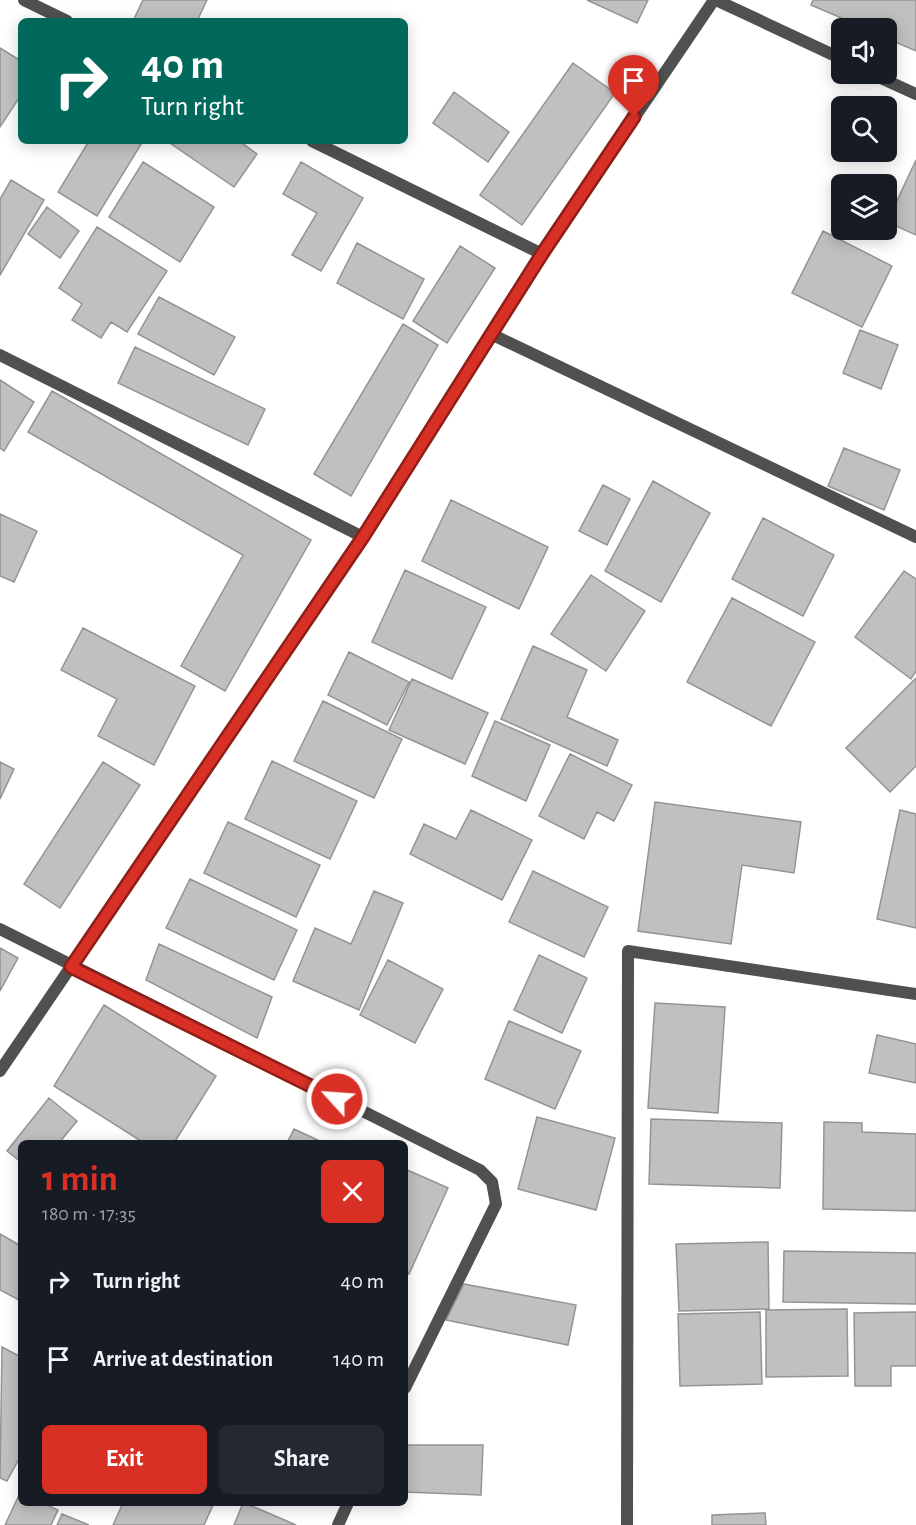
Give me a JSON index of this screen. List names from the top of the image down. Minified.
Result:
{"page":{"turn":["40 m","Turn right"],"heading":["1 min","180 m · 17:35"],"list":[{"name":"Turn right","value":"40 m"},{"name":"Arrive at destination","value":"140 m"}],"buttons":["Exit","Share"]}}
